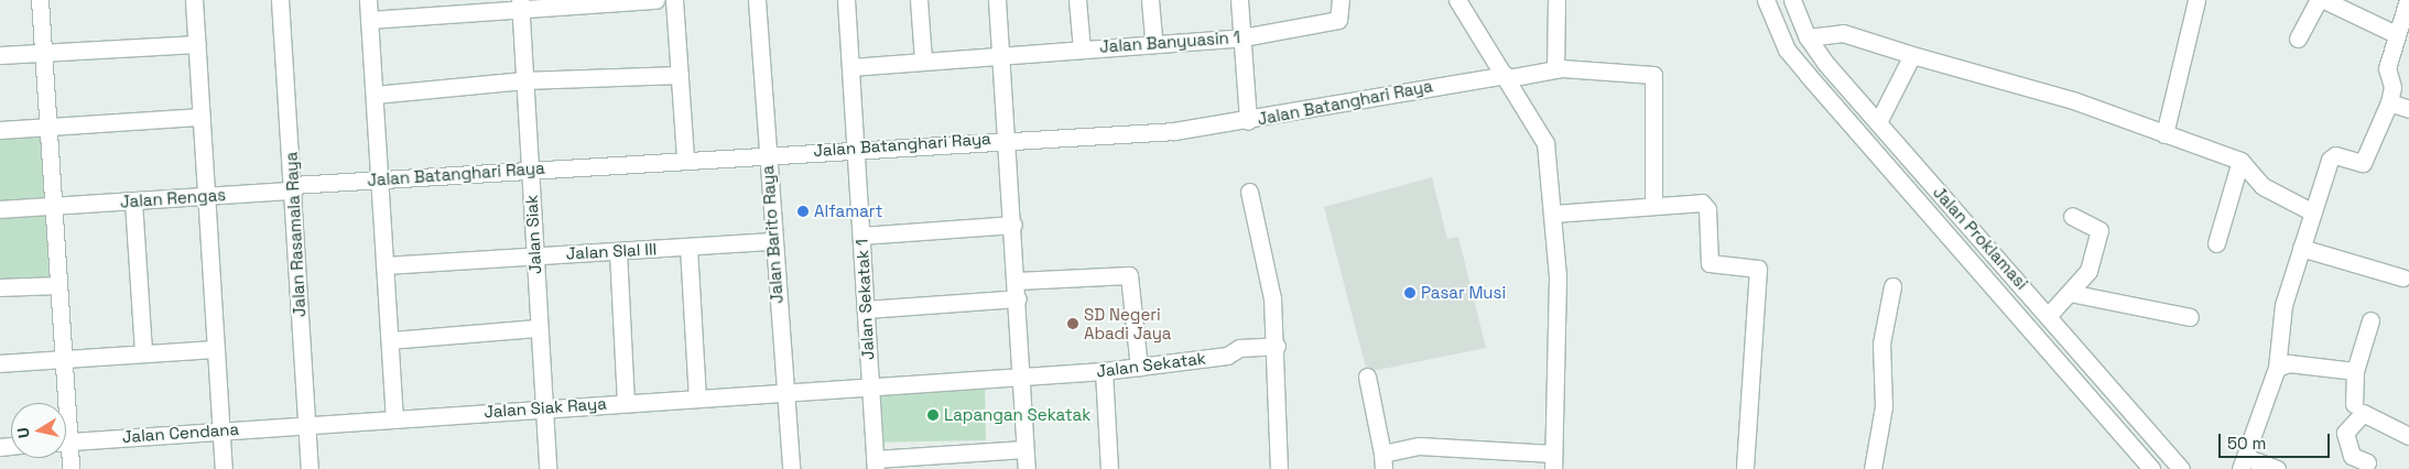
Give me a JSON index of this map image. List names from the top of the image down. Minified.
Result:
{"streets":{"street":["Jalan Banyuasin 1","Jalan Batanghari Raya","Jalan Rengas","Jalan Rasamala Raya","Jalan Siak","Jalan Barito Raya","Jalan Proklamasi","Jalan Slal III","Jalan Sekatak 1","Jalan Sekatak","Jalan Siak Raya","Jalan Cendana"]},"crossings":[["Jalan Banyuasin 1","Jalan Sekatak 1"],["Jalan Batanghari Raya","Jalan Rengas"],["Jalan Batanghari Raya","Jalan Rasamala Raya"],["Jalan Batanghari Raya","Jalan Siak"],["Jalan Batanghari Raya","Jalan Barito Raya"],["Jalan Batanghari Raya","Jalan Sekatak 1"],["Jalan Rengas","Jalan Rasamala Raya"],["Jalan Rasamala Raya","Jalan Siak Raya"],["Jalan Rasamala Raya","Jalan Cendana"],["Jalan Siak","Jalan Slal III"],["Jalan Siak","Jalan Siak Raya"],["Jalan Barito Raya","Jalan Slal III"],["Jalan Barito Raya","Jalan Sekatak"],["Jalan Barito Raya","Jalan Siak Raya"],["Jalan Sekatak 1","Jalan Sekatak"],["Jalan Sekatak","Jalan Siak Raya"],["Jalan Siak Raya","Jalan Cendana"]],"places":["Alfamart","Pasar Musi","SD Negeri Abadi Jaya","Lapangan Sekatak"],"scale_bar":"50 m","north":"left"}
